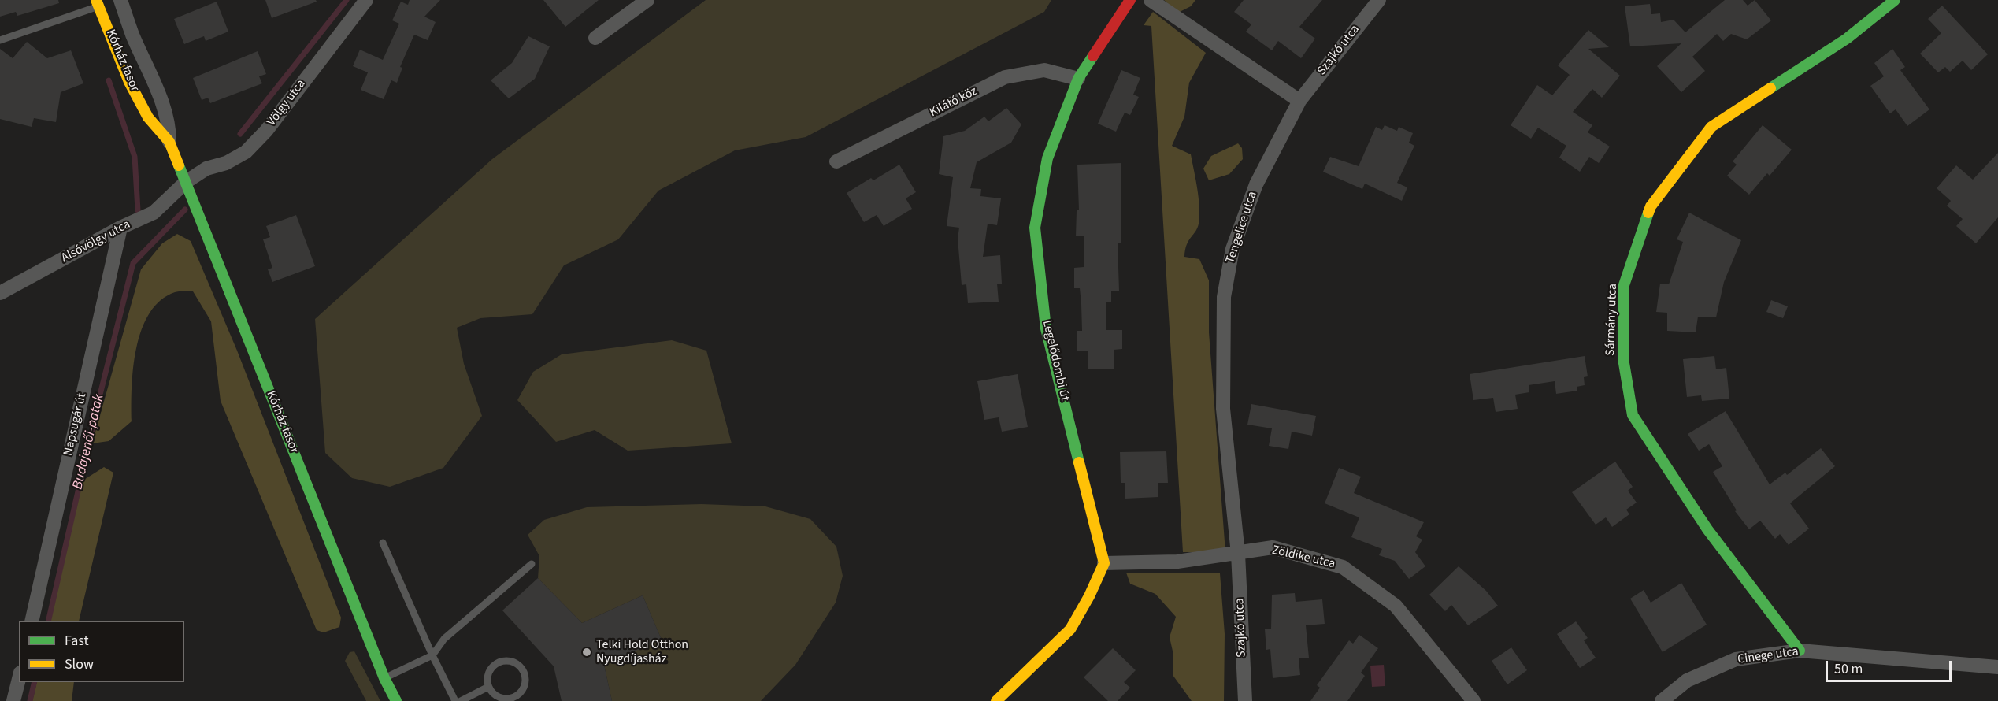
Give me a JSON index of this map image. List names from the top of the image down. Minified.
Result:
{"streets":{"street":["Szajkó utca","Kórház fasor","Kilátó köz","Völgy utca","Tengelice utca","Alsóvölgy utca","Sármány utca","Legelődombi út","Napsugár út","Zöldike utca","Cinege utca"]},"crossings":[["Szajkó utca","Tengelice utca"],["Szajkó utca","Zöldike utca"],["Kórház fasor","Völgy utca"],["Kórház fasor","Alsóvölgy utca"],["Kilátó köz","Legelődombi út"],["Völgy utca","Alsóvölgy utca"],["Tengelice utca","Zöldike utca"],["Alsóvölgy utca","Napsugár út"],["Sármány utca","Cinege utca"],["Legelődombi út","Zöldike utca"]],"water":["Budajenői-patak"],"places":["Telki Hold Otthon Nyugdíjasház"],"legend":["Fast","Slow"],"scale_bar":"50 m"}
